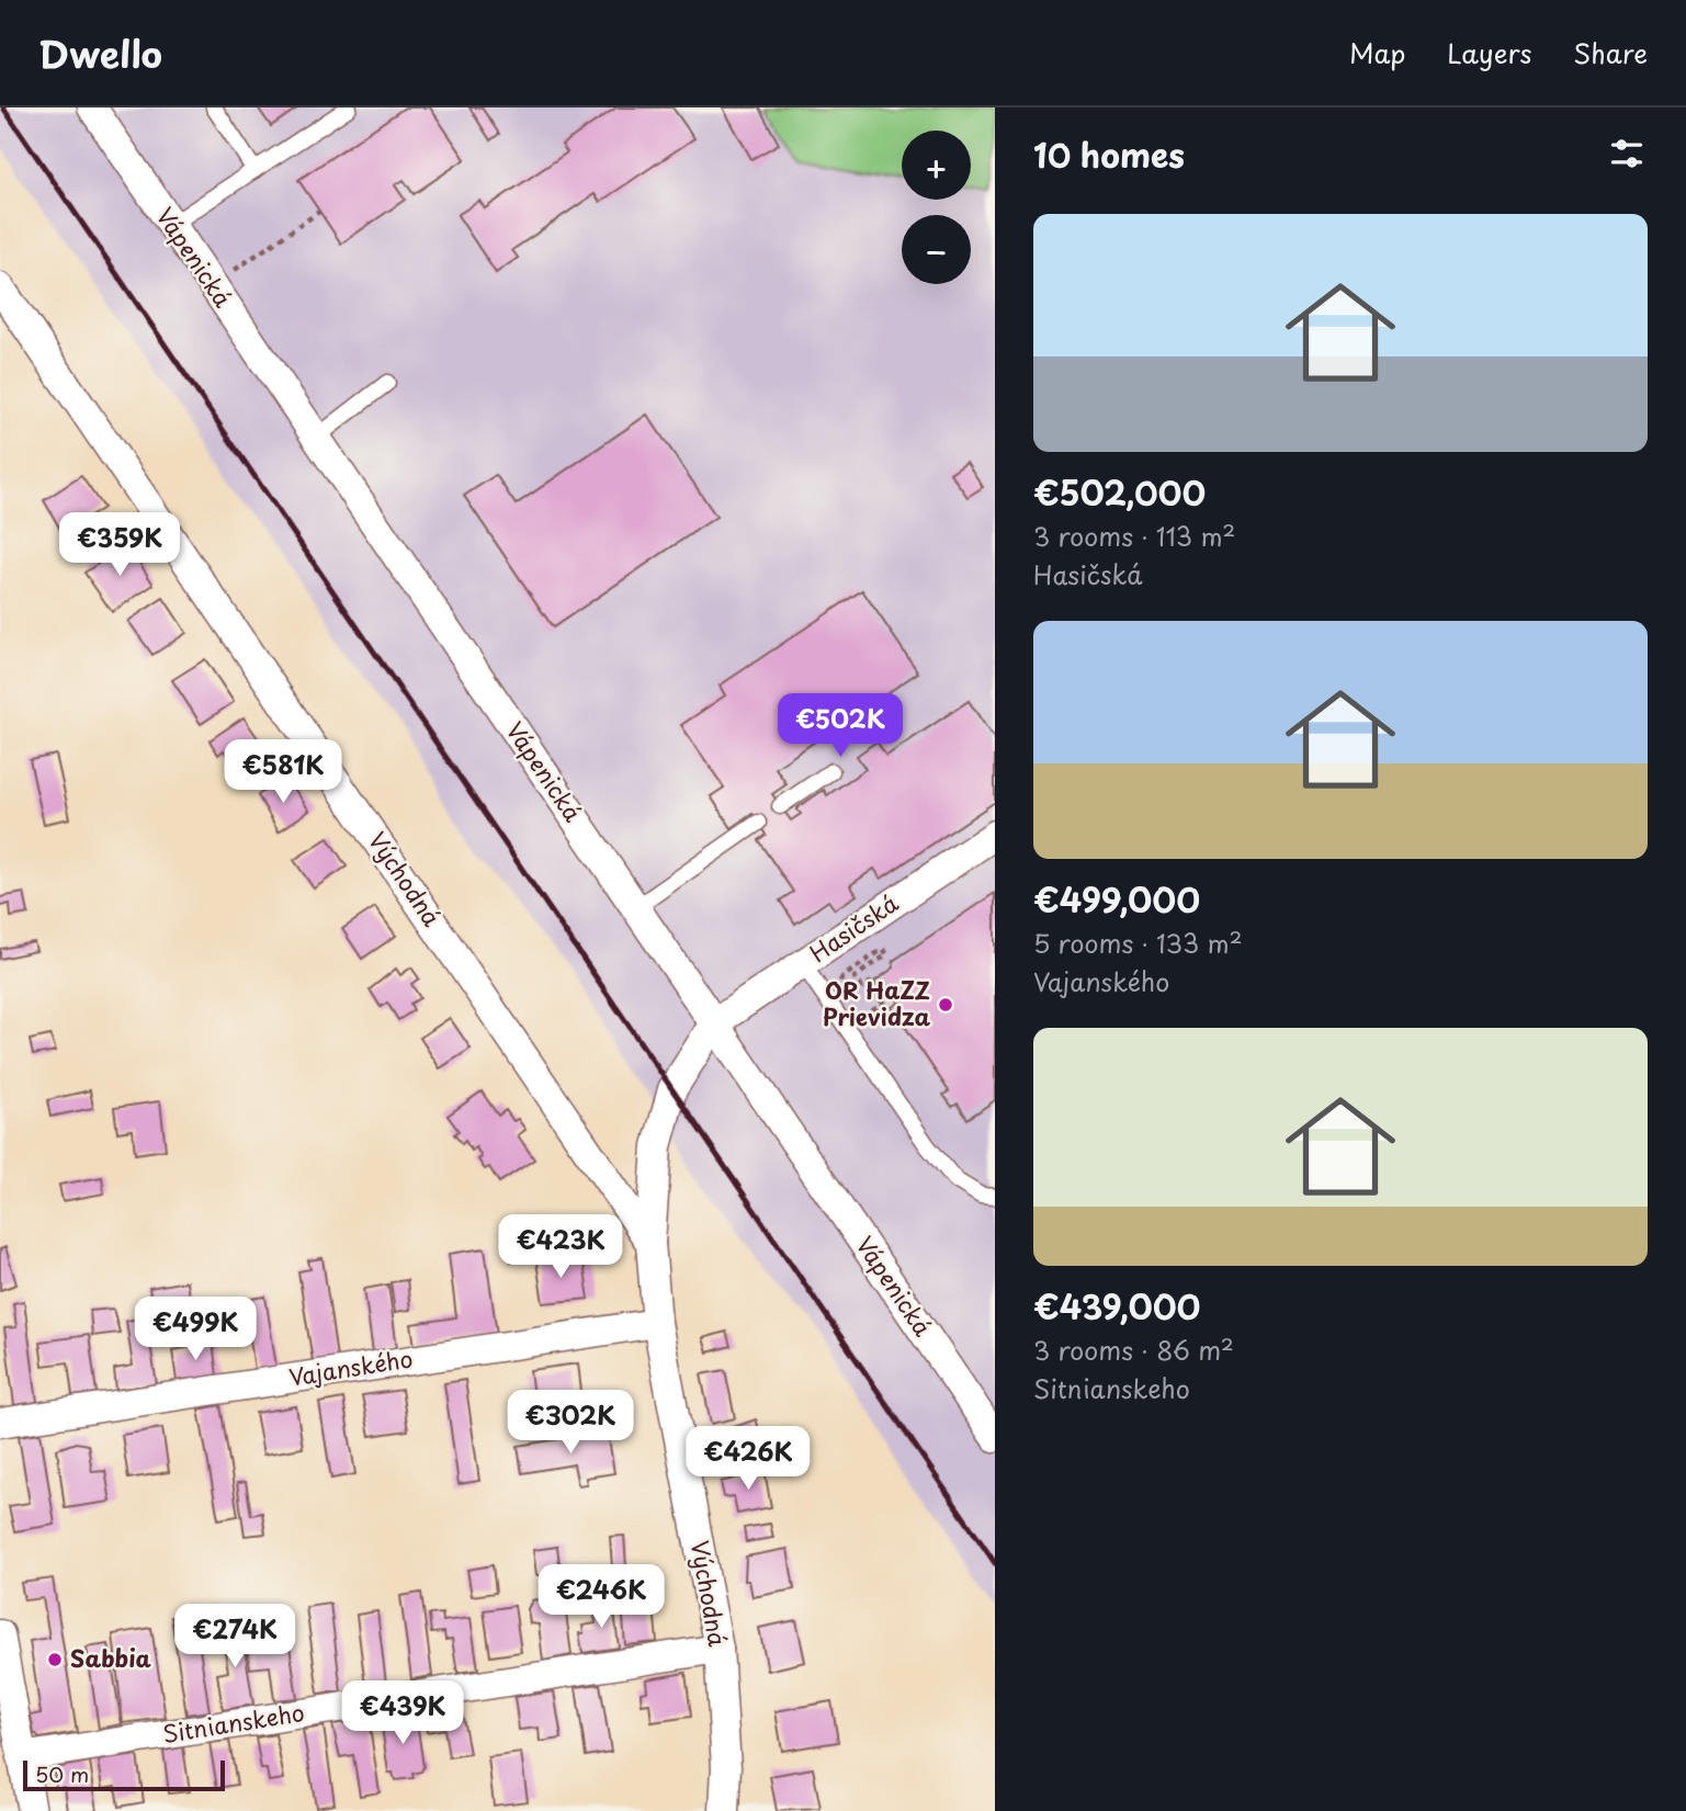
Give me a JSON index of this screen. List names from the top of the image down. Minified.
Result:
{"streets":{"street":["Vápenická","Východná","Hasičská","Vajanského","Sitnianskeho"]},"crossings":[["Vápenická","Východná"],["Vápenická","Hasičská"],["Východná","Hasičská"],["Východná","Vajanského"],["Východná","Sitnianskeho"]],"places":["OR HaZZ Prievidza","Sabbia"],"scale_bar":"50 m","page":{"header":"Dwello","nav":["Map","Layers","Share"],"heading":"10 homes","map_buttons":["+","−"],"list":[{"name":"€502,000","note":"3 rooms · 113 m² · Hasičská"},{"name":"€499,000","note":"5 rooms · 133 m² · Vajanského"},{"name":"€439,000","note":"3 rooms · 86 m² · Sitnianskeho"}],"price":["€359K","€502K","€581K","€423K","€499K","€302K","€426K","€246K","€274K","€439K"],"scale":"50 m"}}
